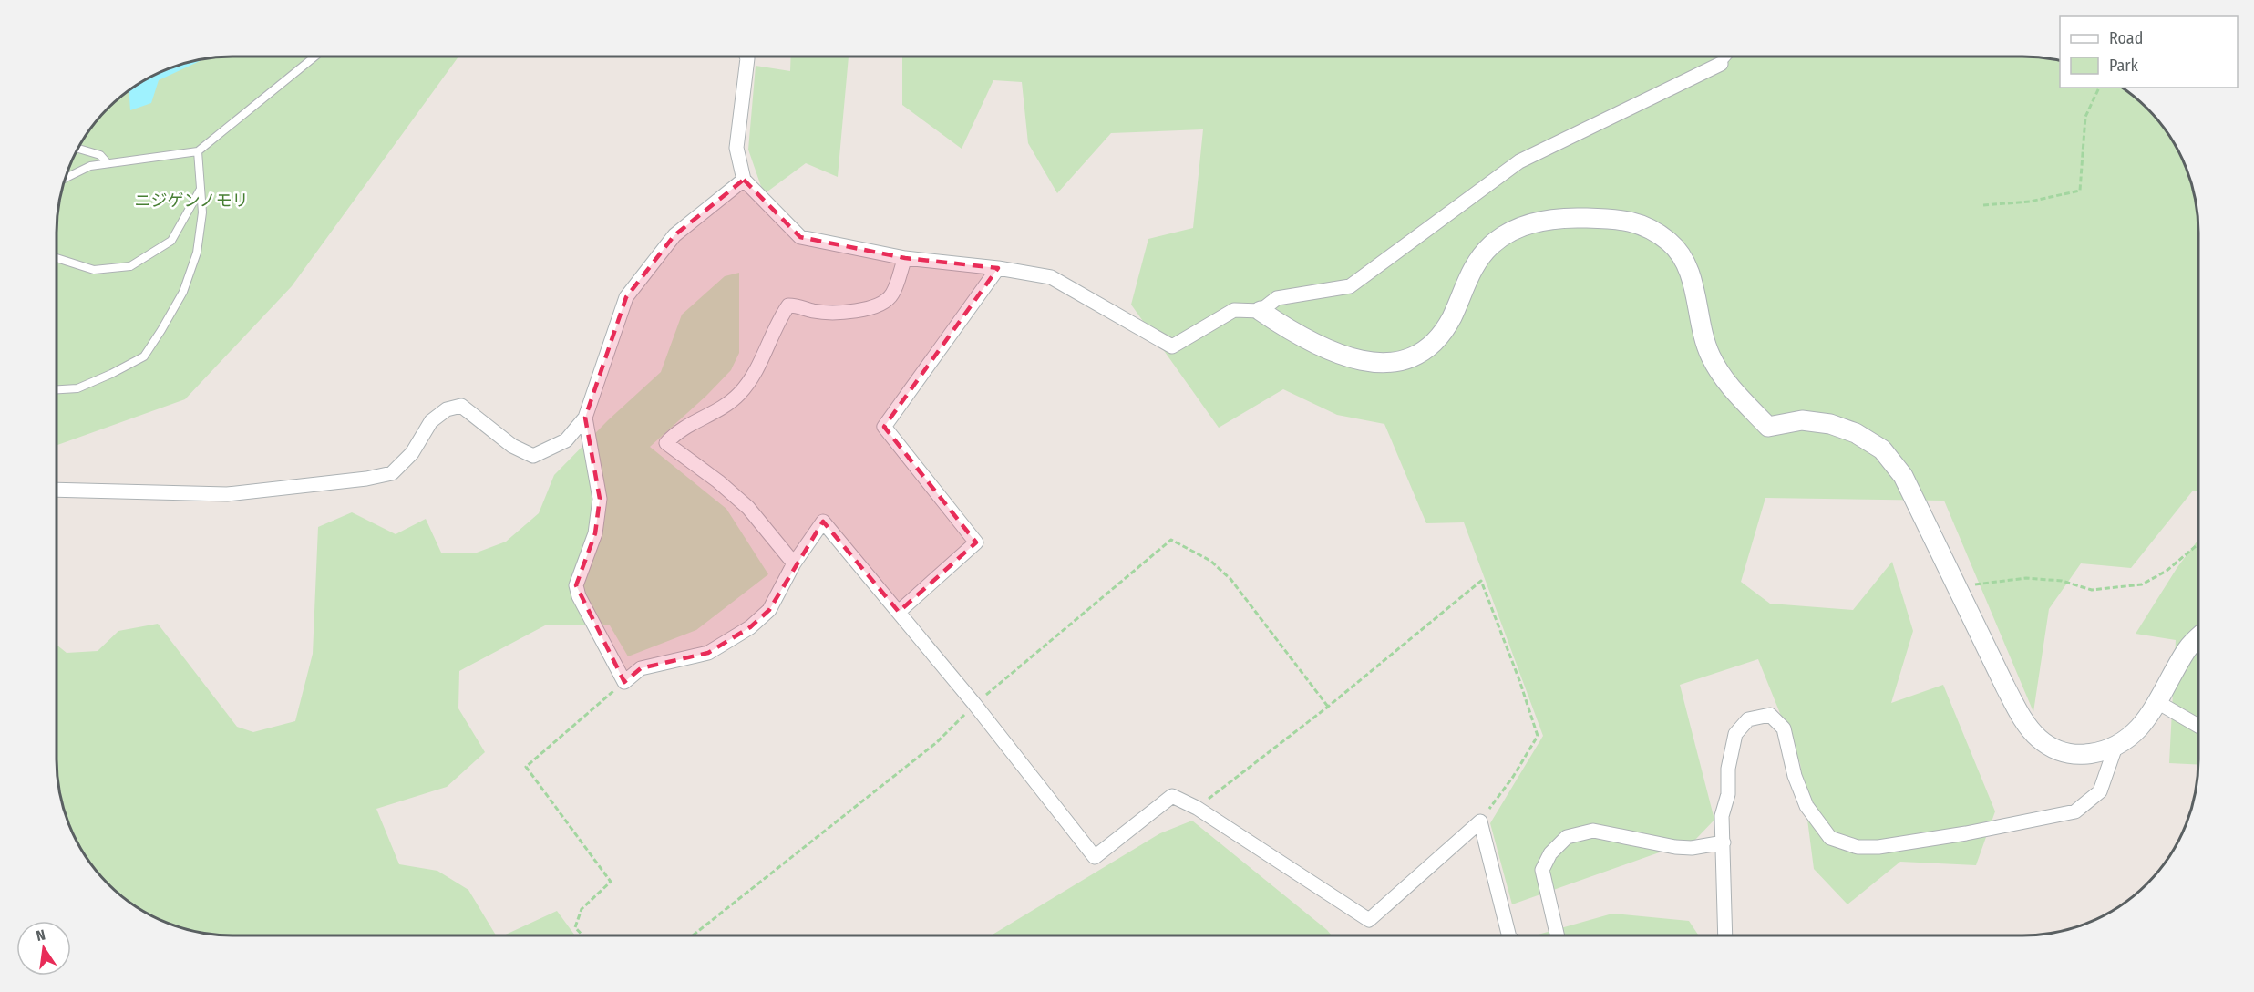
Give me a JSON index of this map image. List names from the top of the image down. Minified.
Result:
{"parks":["ニジゲンノモリ"],"legend":["Road","Park"],"north":"top"}
